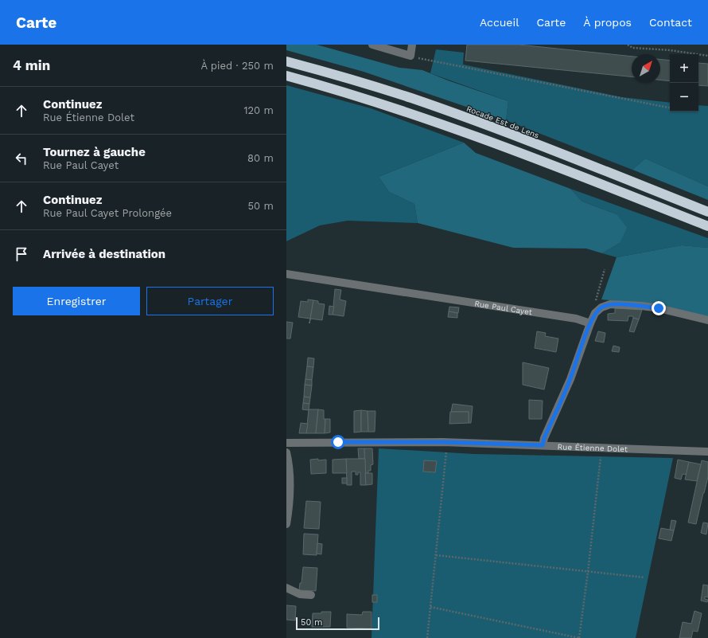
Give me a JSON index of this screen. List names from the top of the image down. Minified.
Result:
{"streets":{"highway":["Rocade Est de Lens"],"street":["Rue Paul Cayet","Rue Étienne Dolet"]},"scale_bar":"50 m","north":"top right","page":{"header":"Carte","nav":["Accueil","Carte","À propos","Contact"],"heading":["4 min","À pied · 250 m"],"map_buttons":["+","−"],"list":[["Continuez","Rue Étienne Dolet","120 m"],["Tournez à gauche","Rue Paul Cayet","80 m"],["Continuez","Rue Paul Cayet Prolongée","50 m"],"Arrivée à destination"],"buttons":["Enregistrer","Partager"],"scale":"50 m"}}
